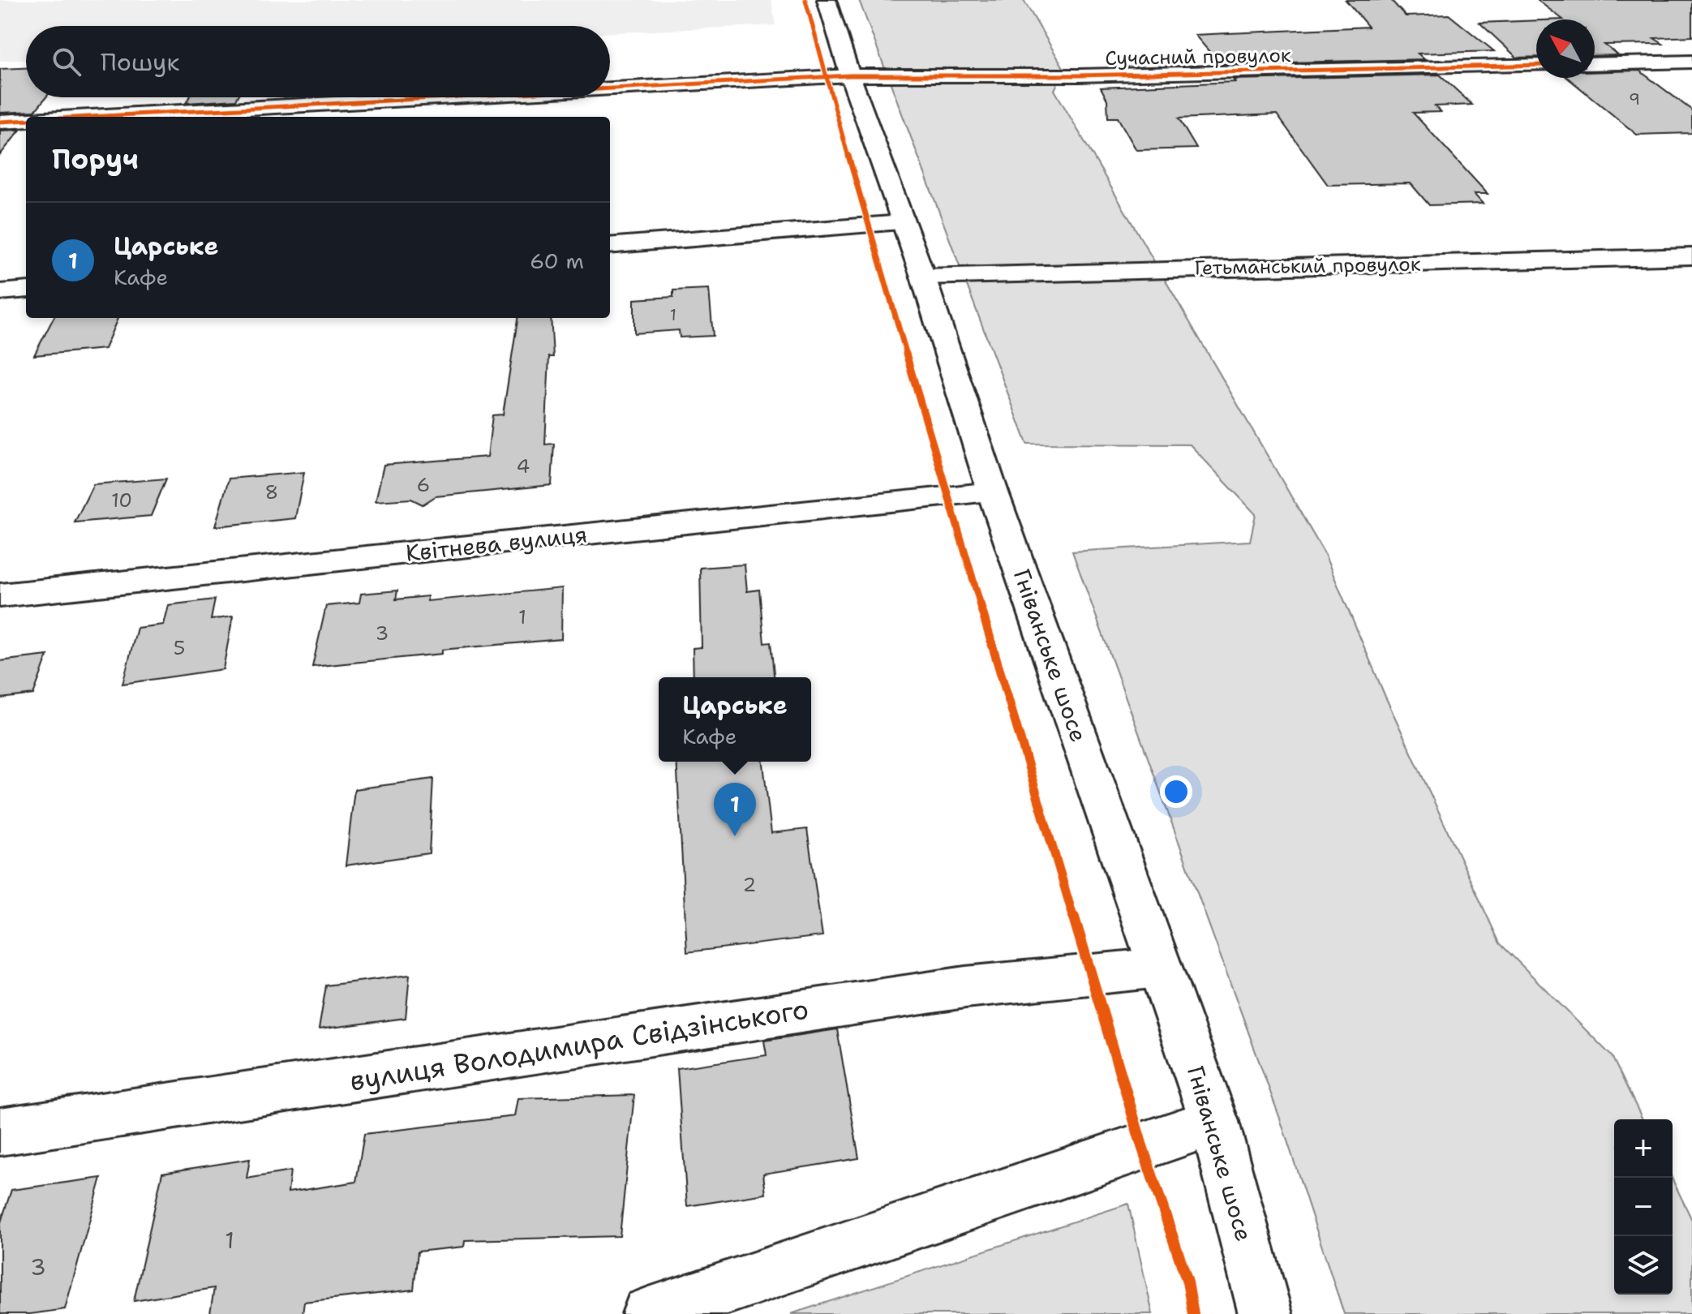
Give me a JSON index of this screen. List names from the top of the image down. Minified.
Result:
{"streets":{"street":["Сучасний провулок","Гетьманський провулок","Квітнева вулиця","Гніванське шосе","вулиця Володимира Свідзінського"]},"crossings":[["Сучасний провулок","Гніванське шосе"],["Гетьманський провулок","Гніванське шосе"],["Квітнева вулиця","Гніванське шосе"],["Гніванське шосе","вулиця Володимира Свідзінського"]],"house_numbers":["9","1","4","6","8","10","1","3","5","2","1","3"],"north":"top left","page":{"search":"Пошук","heading":"Поруч","list":[{"mark":"1","name":"Царське","note":"Кафе","value":"60 m"}],"popup":["Царське","Кафе"],"pins":"1","map_buttons":["+","−"]}}
